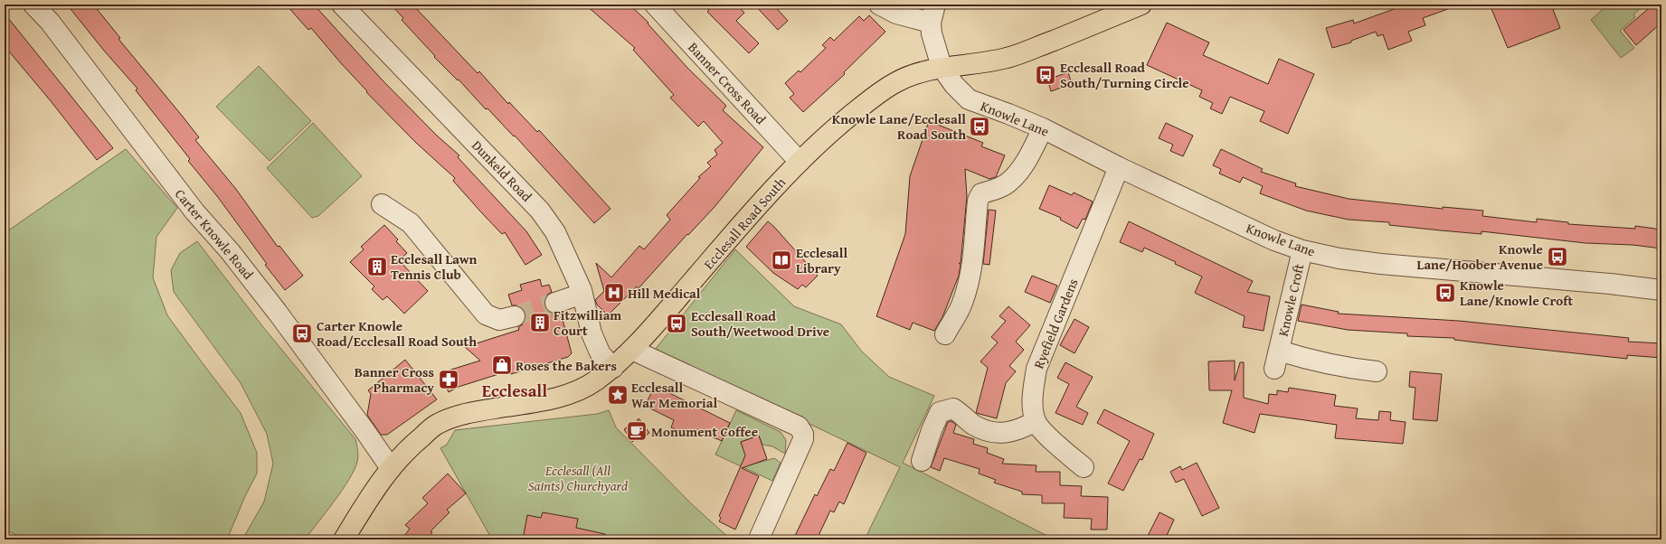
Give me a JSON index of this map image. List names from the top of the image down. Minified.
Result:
{"streets":{"main road":["Ecclesall Road South"],"street":["Banner Cross Road","Knowle Lane","Dunkeld Road","Carter Knowle Road","Knowle Croft","Ryefield Gardens"]},"crossings":[["Banner Cross Road","Ecclesall Road South"],["Knowle Lane","Ecclesall Road South"],["Knowle Lane","Knowle Croft"],["Knowle Lane","Ryefield Gardens"],["Dunkeld Road","Ecclesall Road South"],["Ecclesall Road South","Carter Knowle Road"]],"districts":["Ecclesall"],"parks":["Ecclesall (All Saints) Churchyard"],"places":{"bus stop":["Ecclesall Road South/Turning Circle","Knowle Lane/Ecclesall Road South","Knowle Lane/Hoober Avenue","Knowle Lane/Knowle Croft","Ecclesall Road South/Weetwood Drive","Carter Knowle Road/Ecclesall Road South"],"library":["Ecclesall Library"],"building":["Ecclesall Lawn Tennis Club","Fitzwilliam Court"],"hospital":["Hill Medical"],"shop":["Roses the Bakers"],"pharmacy":["Banner Cross Pharmacy"],"place":["Ecclesall War Memorial"],"cafe":["Monument Coffee"]}}
